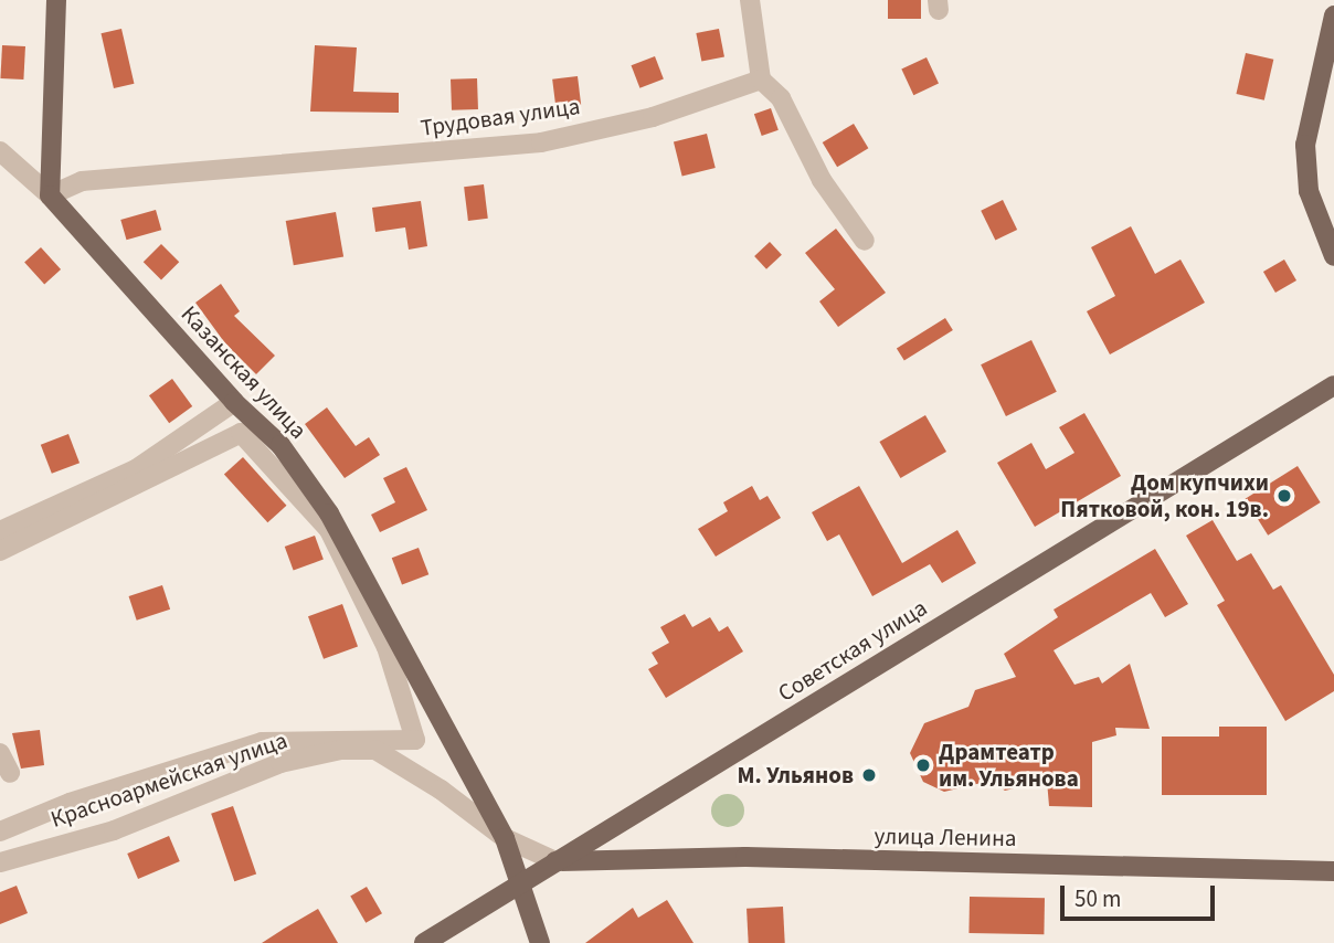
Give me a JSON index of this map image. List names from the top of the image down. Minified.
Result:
{"streets":{"main road":["Казанская улица","Советская улица","улица Ленина"],"street":["Трудовая улица","Красноармейская улица"]},"crossings":[["Трудовая улица","Казанская улица"],["Казанская улица","Советская улица"],["Казанская улица","Красноармейская улица"],["Советская улица","Красноармейская улица"],["Советская улица","улица Ленина"],["Красноармейская улица","улица Ленина"]],"places":["Дом купчихи Пятковой, кон. 19в.","Драмтеатр им. Ульянова","М. Ульянов"],"scale_bar":"50 m"}
